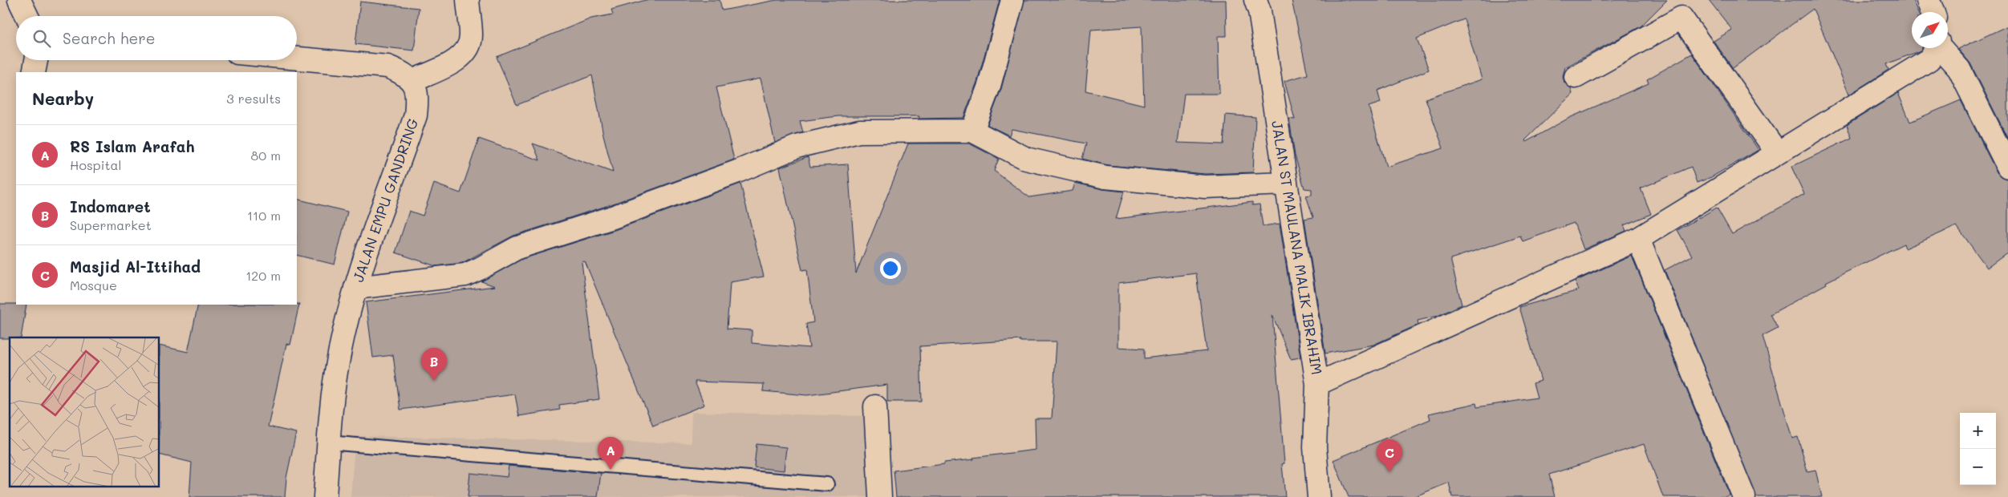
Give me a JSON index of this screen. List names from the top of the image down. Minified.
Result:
{"streets":{"street":["JALAN EMPU GANDRING","JALAN ST MAULANA MALIK IBRAHIM"]},"north":"top right","page":{"search":"Search here","heading":["Nearby","3 results"],"list":[{"mark":"A","name":"RS Islam Arafah","note":"Hospital","value":"80 m"},{"mark":"B","name":"Indomaret","note":"Supermarket","value":"110 m"},{"mark":"C","name":"Masjid Al-Ittihad","note":"Mosque","value":"120 m"}],"pins":["B","A","C"],"map_buttons":["+","−"]}}
